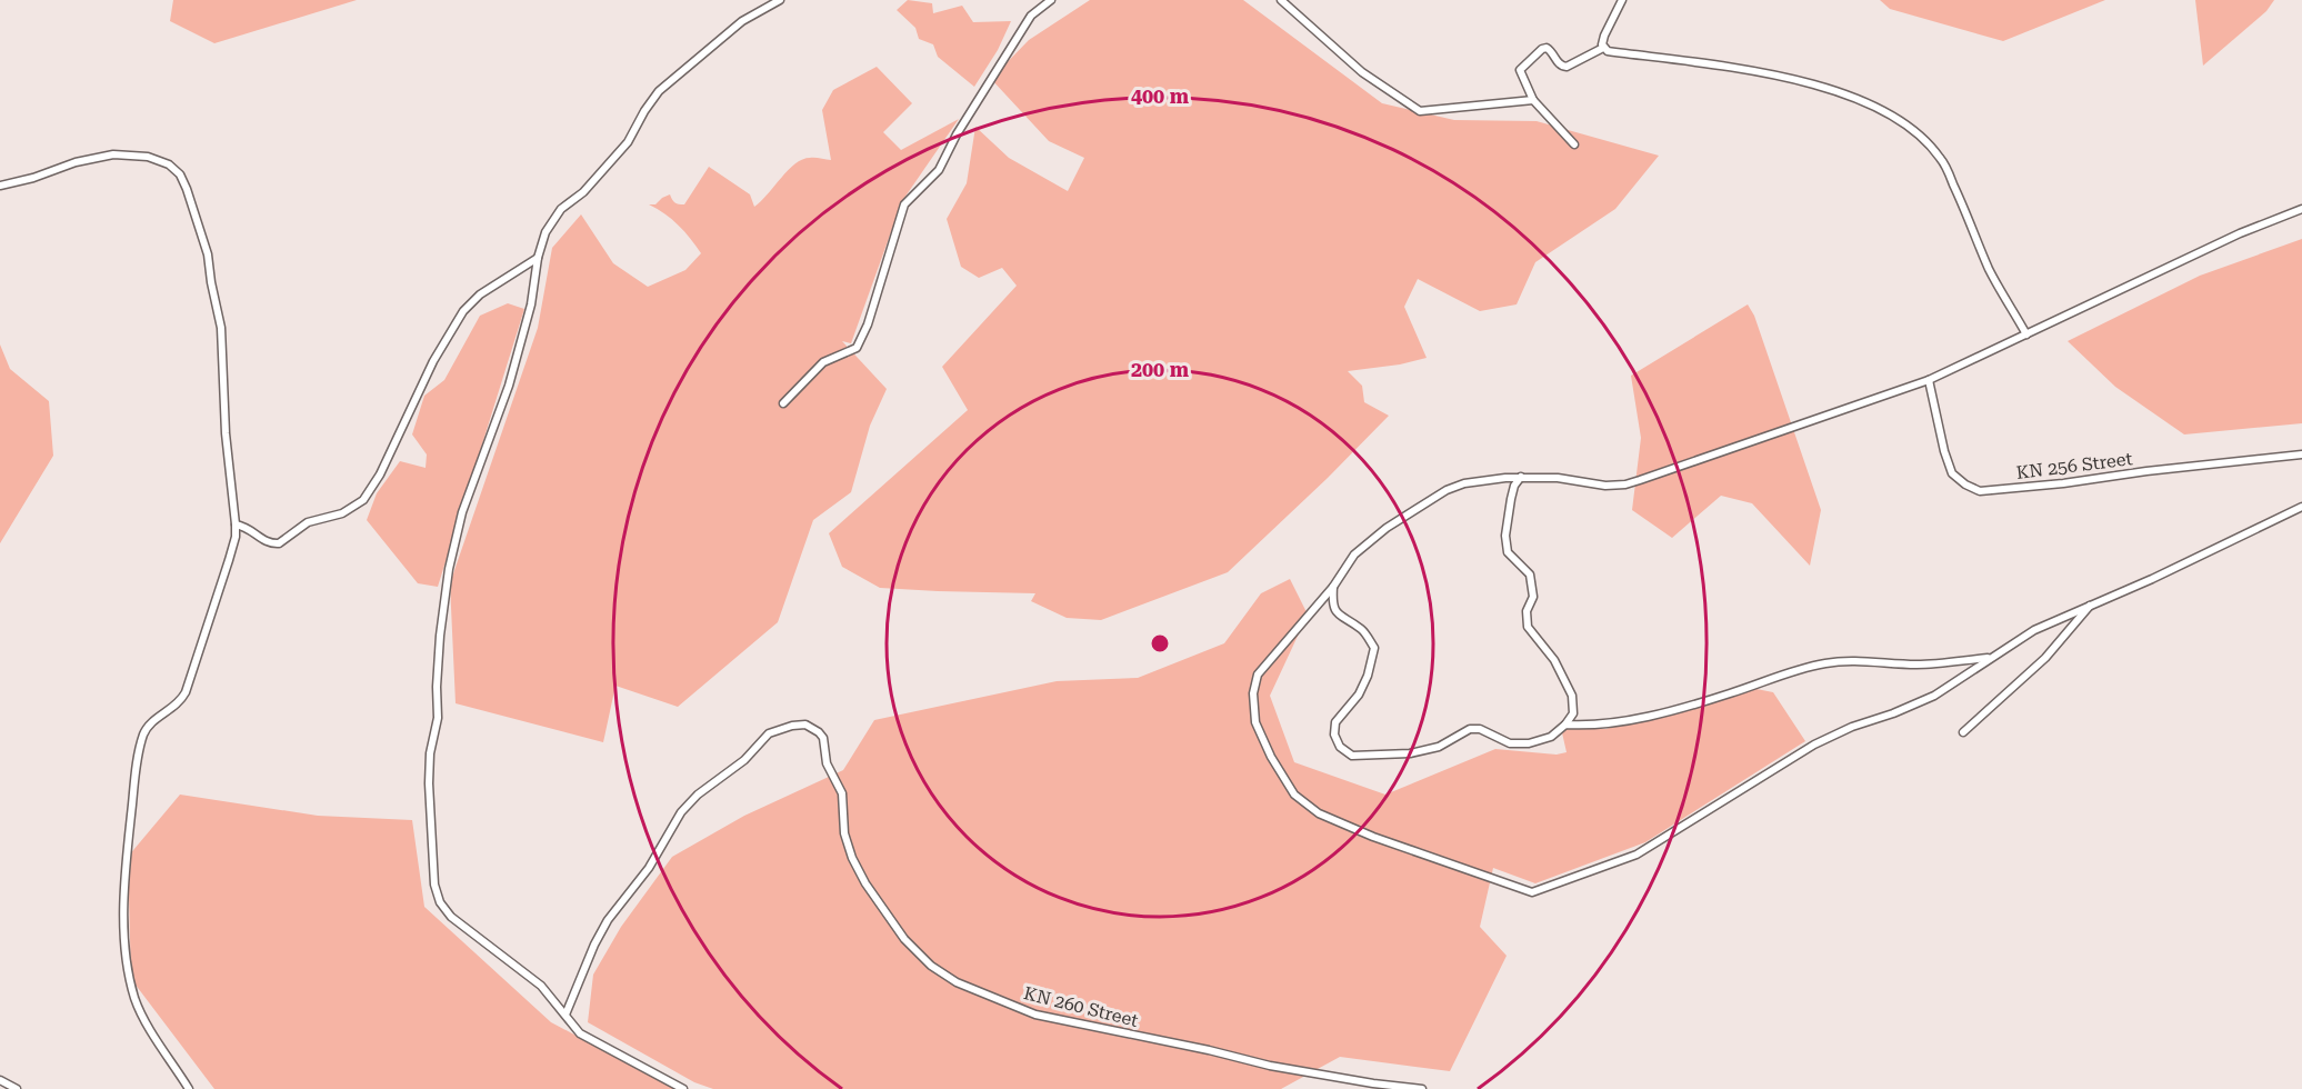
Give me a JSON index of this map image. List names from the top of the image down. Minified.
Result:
{"streets":{"street":["KN 256 Street","KN 260 Street"]},"rings":["400 m","200 m"]}
